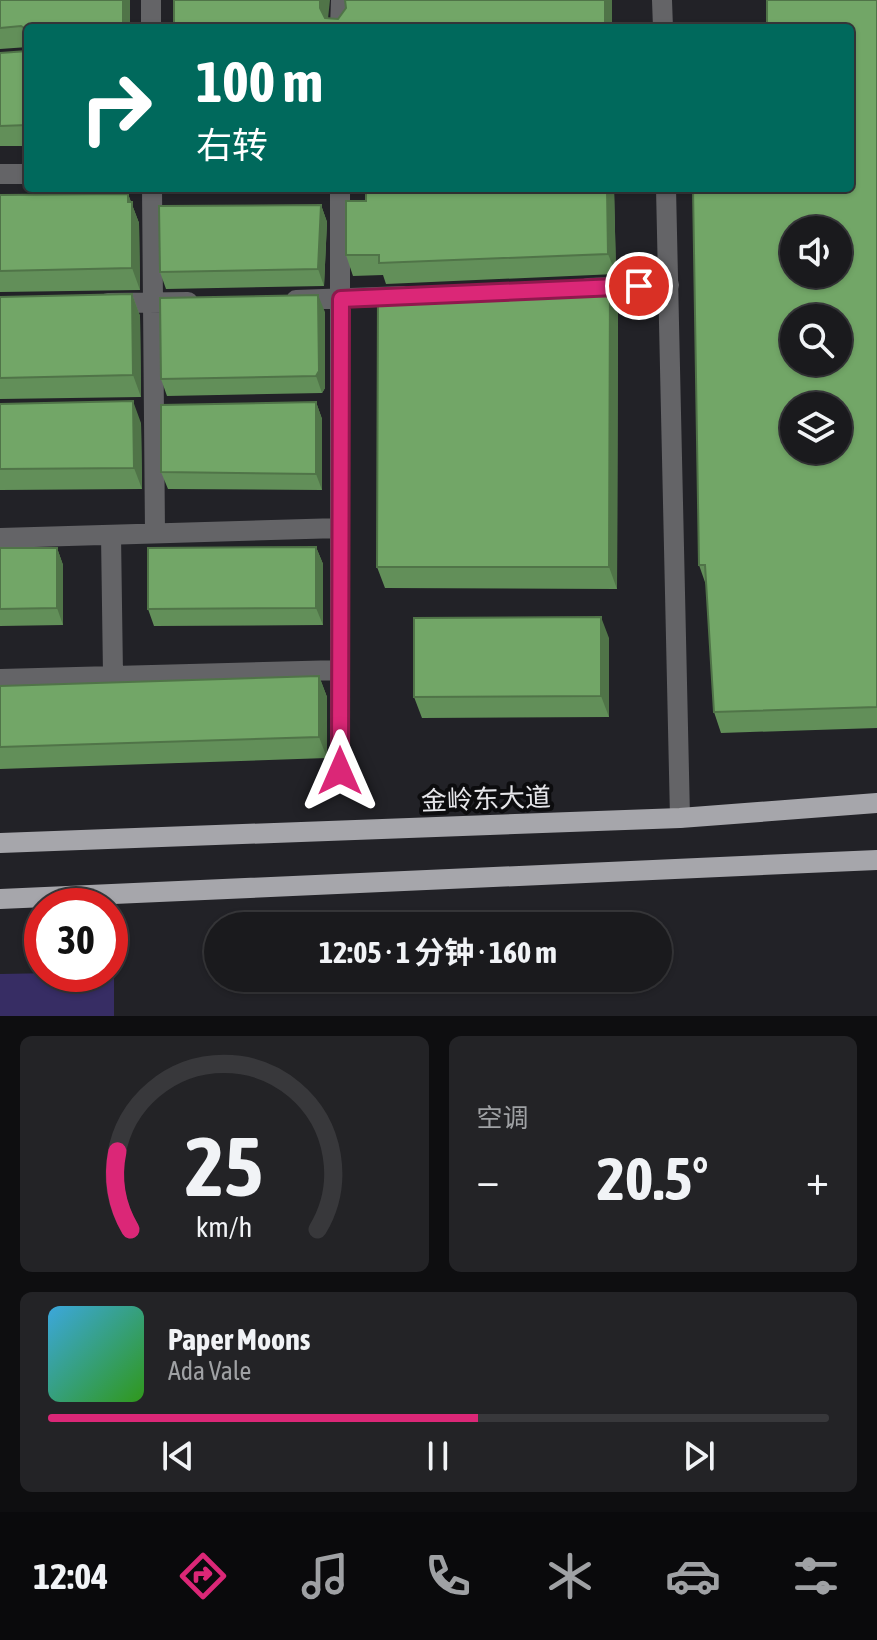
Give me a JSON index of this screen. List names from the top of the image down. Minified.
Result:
{"streets":{"main road":["金岭东大道"]},"page":{"turn":["100 m","右转"],"limit":"30","trip":"12:05 · 1 分钟 · 160 m","tile":"空调","heat":["−","20.5°","+"],"song":["Paper Moons","Ada Vale"],"tabs":"12:04","gauge":["25","km/h"]}}
